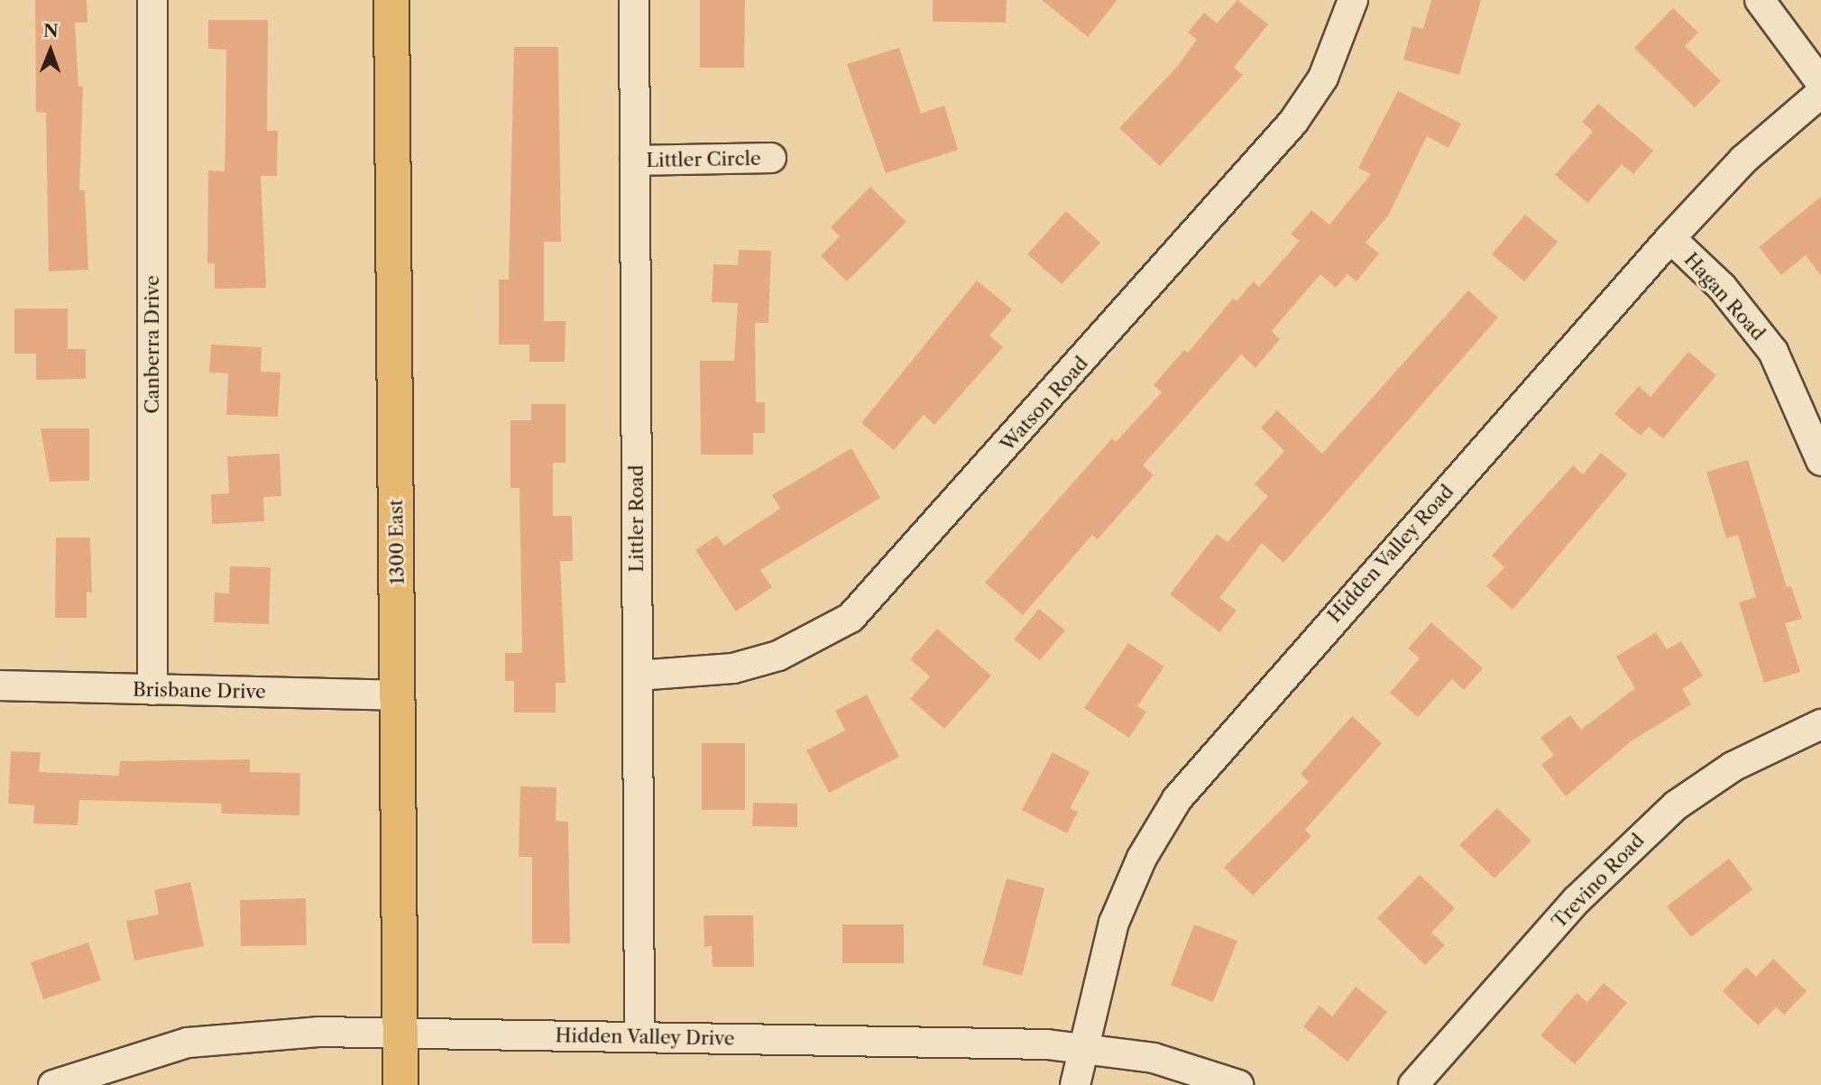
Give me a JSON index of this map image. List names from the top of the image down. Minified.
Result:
{"streets":{"main road":["1300 East"],"street":["Littler Circle","Hagan Road","Canberra Drive","Watson Road","Littler Road","Hidden Valley Road","Brisbane Drive","Trevino Road","Hidden Valley Drive"]},"crossings":[["Littler Circle","Littler Road"],["Hagan Road","Hidden Valley Road"],["Canberra Drive","Brisbane Drive"],["Watson Road","Littler Road"],["Littler Road","Hidden Valley Drive"],["1300 East","Brisbane Drive"],["1300 East","Hidden Valley Drive"],["Hidden Valley Road","Hidden Valley Drive"]],"north":"top"}
